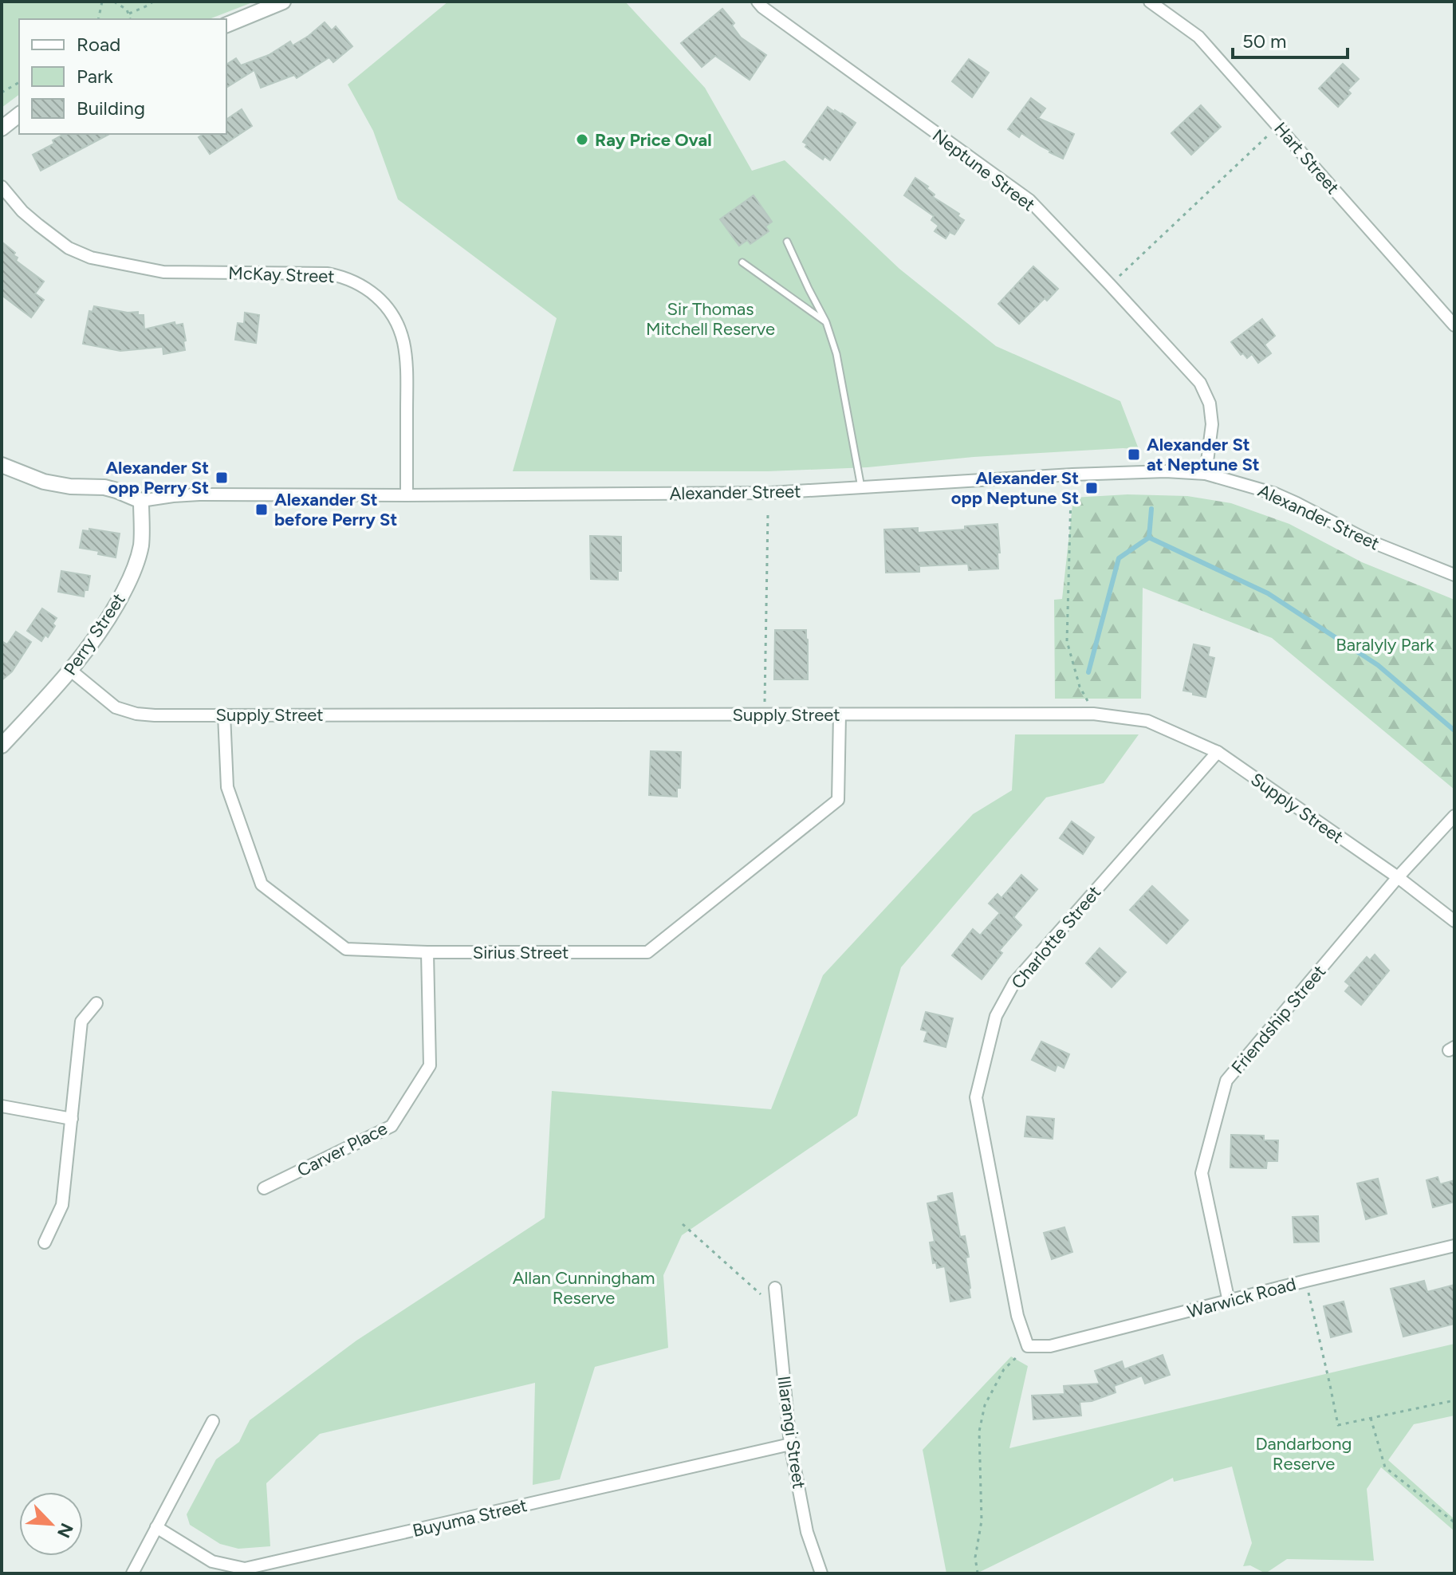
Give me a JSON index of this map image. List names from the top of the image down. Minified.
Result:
{"streets":{"street":["Hart Street","Neptune Street","McKay Street","Alexander Street","Perry Street","Supply Street","Charlotte Street","Sirius Street","Friendship Street","Carver Place","Warwick Road","Illarangi Street","Buyuma Street"]},"crossings":[["Neptune Street","Alexander Street"],["McKay Street","Alexander Street"],["Alexander Street","Perry Street"],["Perry Street","Supply Street"],["Supply Street","Charlotte Street"],["Supply Street","Sirius Street"],["Supply Street","Friendship Street"],["Charlotte Street","Warwick Road"],["Sirius Street","Carver Place"],["Friendship Street","Warwick Road"],["Illarangi Street","Buyuma Street"]],"parks":["Sir Thomas Mitchell Reserve","Baralyly Park","Allan Cunningham Reserve","Dandarbong Reserve"],"places":{"other":["Ray Price Oval"],"transit":["Alexander St at Neptune St","Alexander St opp Perry St","Alexander St opp Neptune St","Alexander St before Perry St"]},"legend":["Road","Park","Building"],"scale_bar":"50 m","north":"bottom right"}
